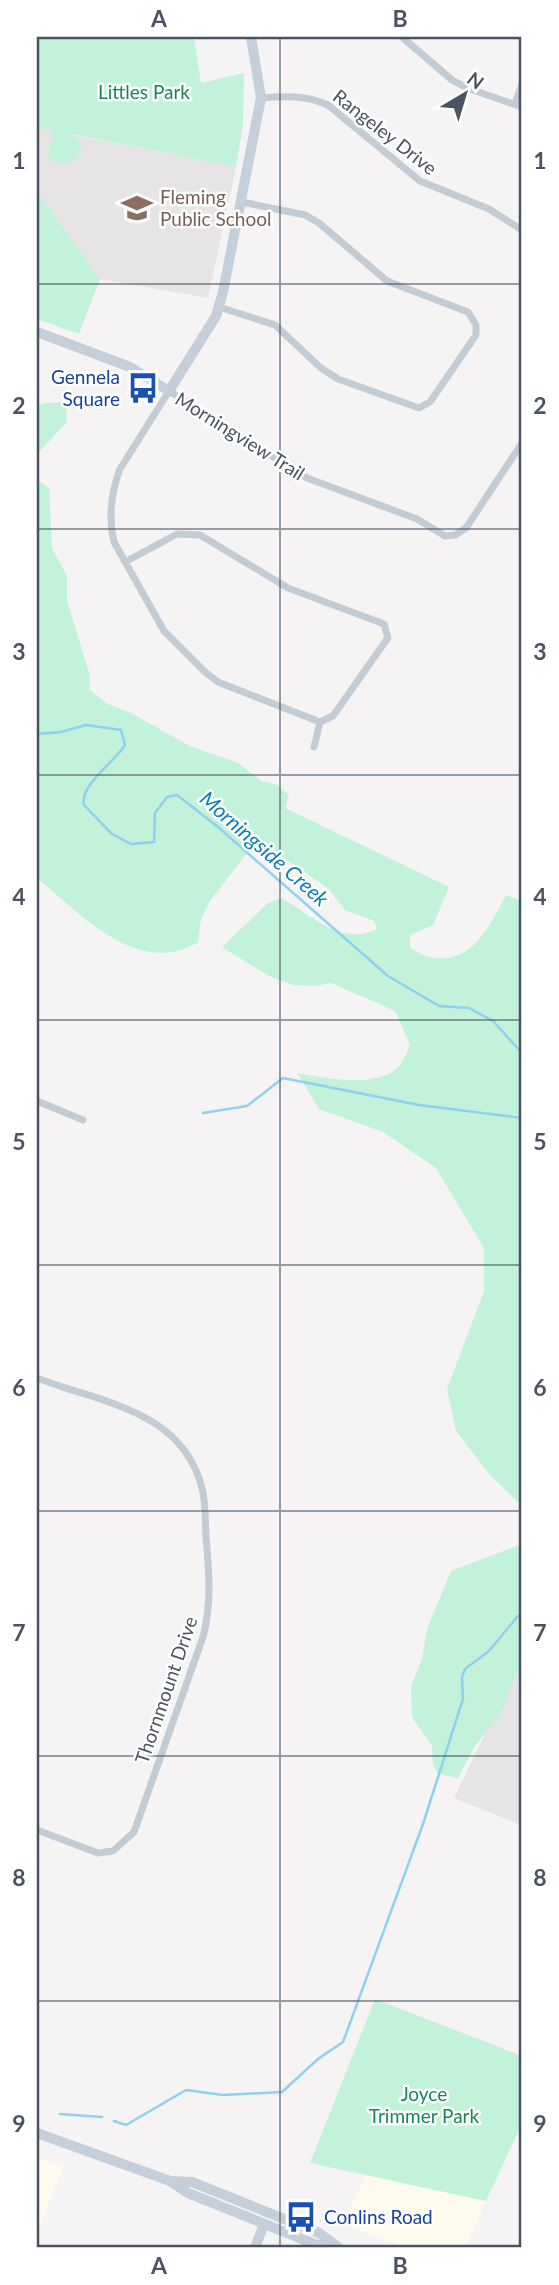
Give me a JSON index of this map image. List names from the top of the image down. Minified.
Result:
{"streets":{"street":["Rangeley Drive","Morningview Trail","Thornmount Drive"]},"water":["Morningside Creek"],"parks":["Littles Park","Joyce Trimmer Park"],"places":{"school or university":["Fleming Public School"],"bus stop":["Gennela Square","Conlins Road"]},"north":"top right","grid":{"columns":["A","B"],"rows":["1","2","3","4","5","6","7","8","9"]}}
